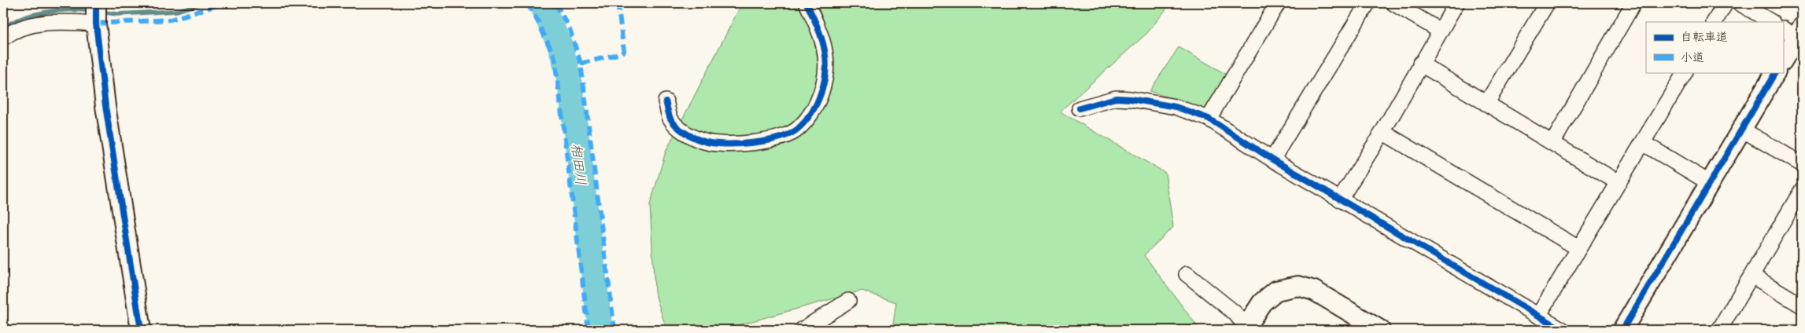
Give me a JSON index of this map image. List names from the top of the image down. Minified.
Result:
{"water":["相田川"],"legend":["自転車道","小道"]}
